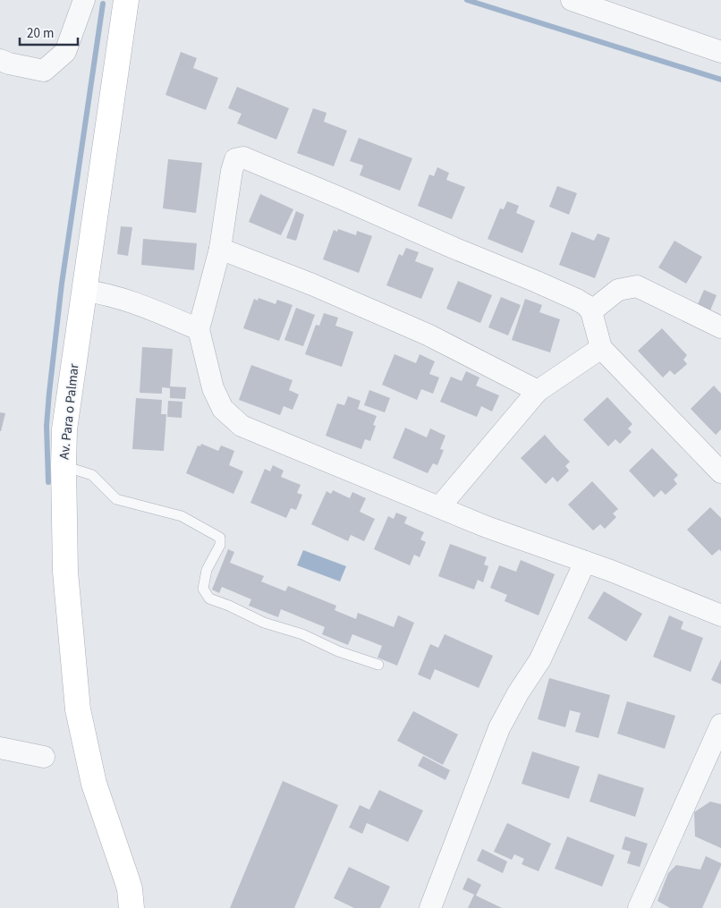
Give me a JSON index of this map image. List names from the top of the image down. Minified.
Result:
{"streets":{"main road":["Av. Para o Palmar"]},"scale_bar":"20 m"}
